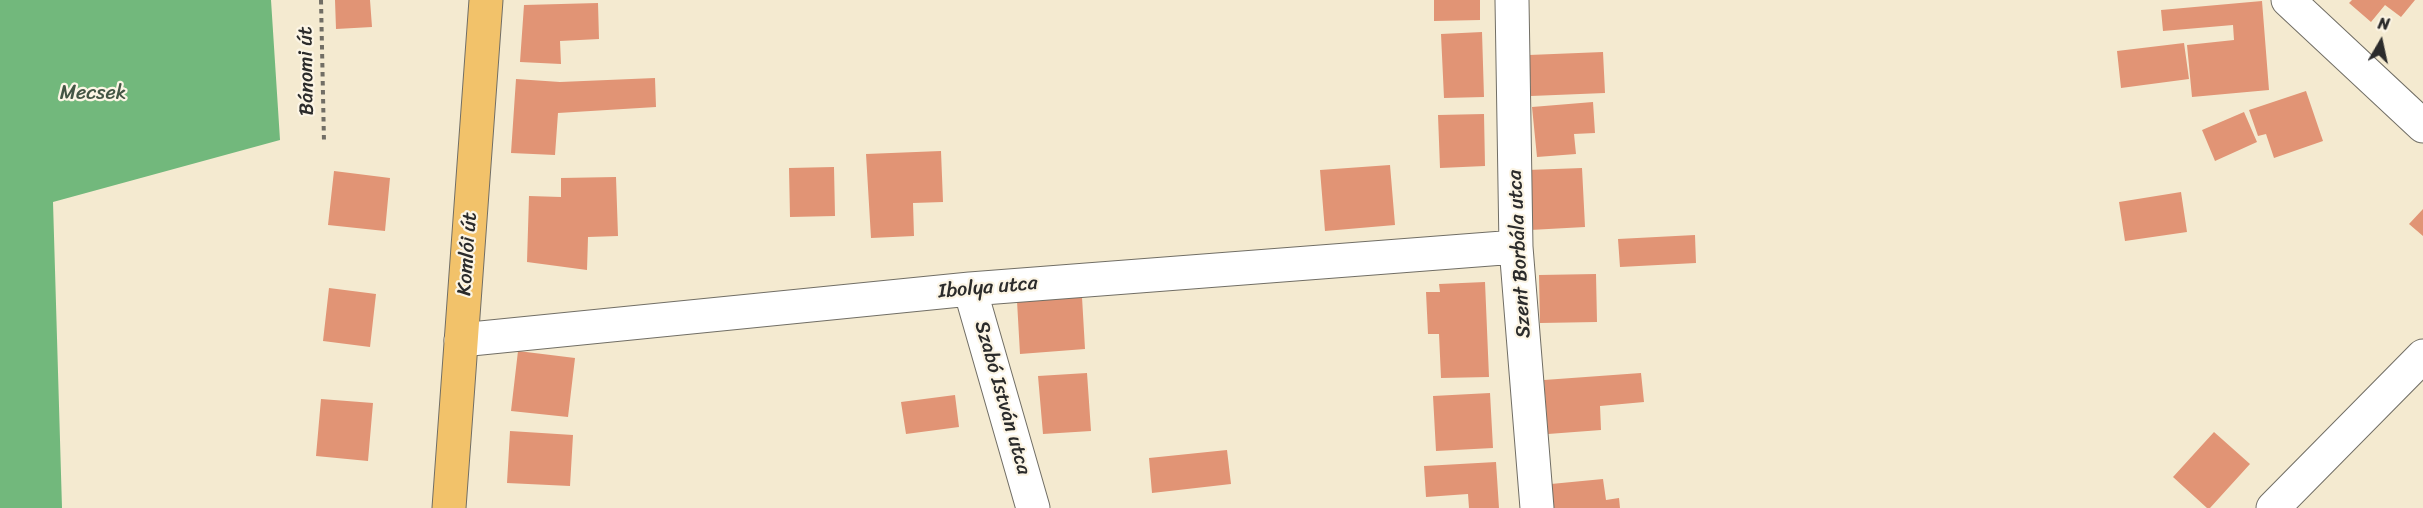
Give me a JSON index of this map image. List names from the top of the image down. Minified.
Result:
{"streets":{"main road":["Komlói út"],"street":["Szent Borbála utca","Ibolya utca","Szabó István utca"],"path":["Bánomi út"]},"crossings":[["Komlói út","Ibolya utca"],["Szent Borbála utca","Ibolya utca"],["Ibolya utca","Szabó István utca"]],"parks":["Mecsek"],"north":"top"}
